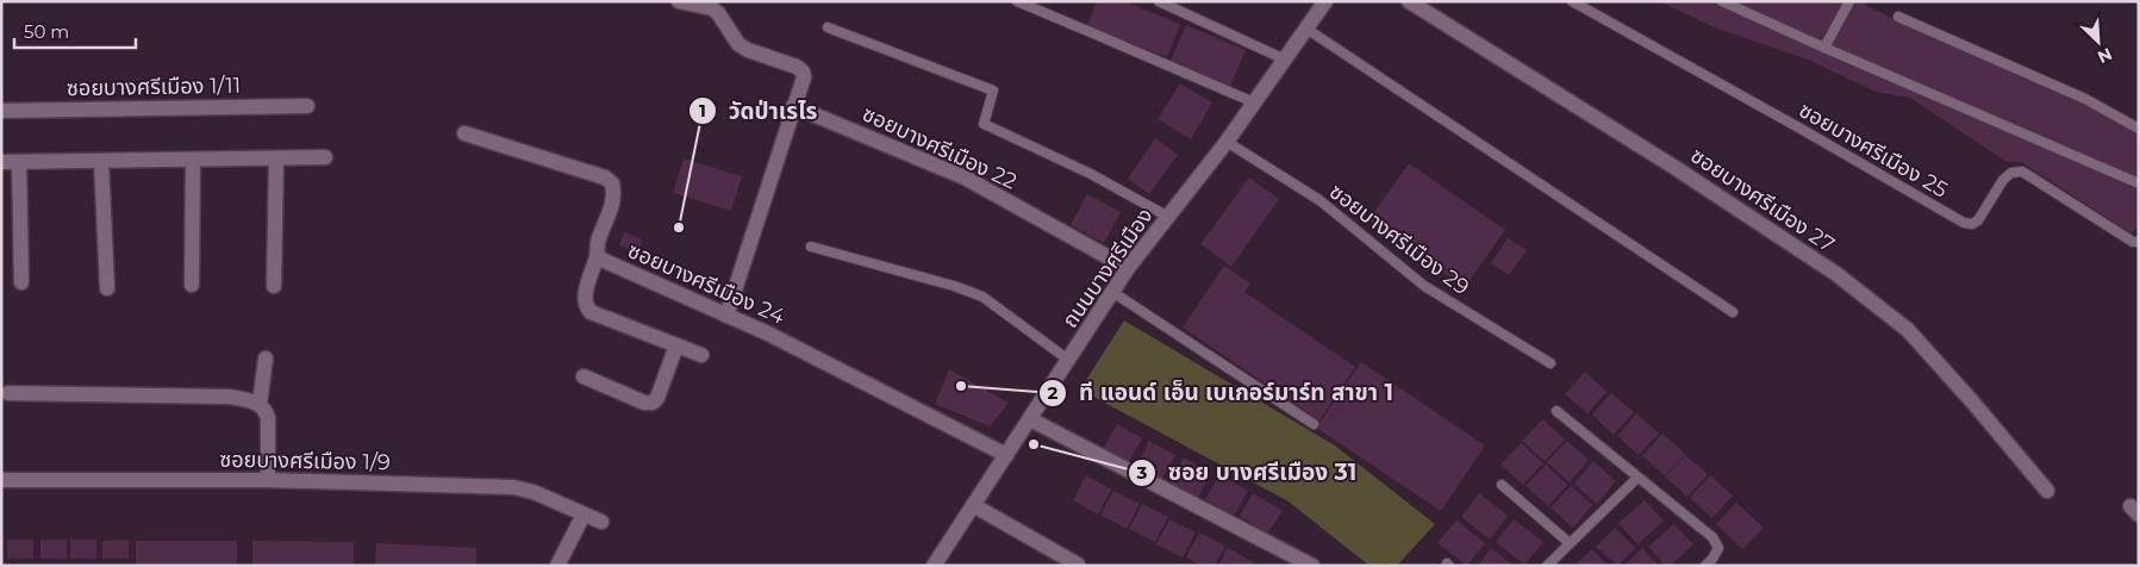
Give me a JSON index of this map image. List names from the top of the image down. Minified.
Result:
{"streets":{"street":["ซอยบางศรีเมือง 1/11","ซอยบางศรีเมือง 22","ซอยบางศรีเมือง 27","ถนนบางศรีเมือง","ซอยบางศรีเมือง 24","ซอยบางศรีเมือง 1/9"],"lane":["ซอยบางศรีเมือง 25","ซอยบางศรีเมือง 29"]},"crossings":[["ซอยบางศรีเมือง 22","ถนนบางศรีเมือง"],["ซอยบางศรีเมือง 29","ถนนบางศรีเมือง"],["ถนนบางศรีเมือง","ซอยบางศรีเมือง 24"]],"places":["วัดป่าเรไร","ที แอนด์ เอ็น เบเกอร์มาร์ท สาขา 1","ซอย บางศรีเมือง 31"],"scale_bar":"50 m","north":"bottom right"}
